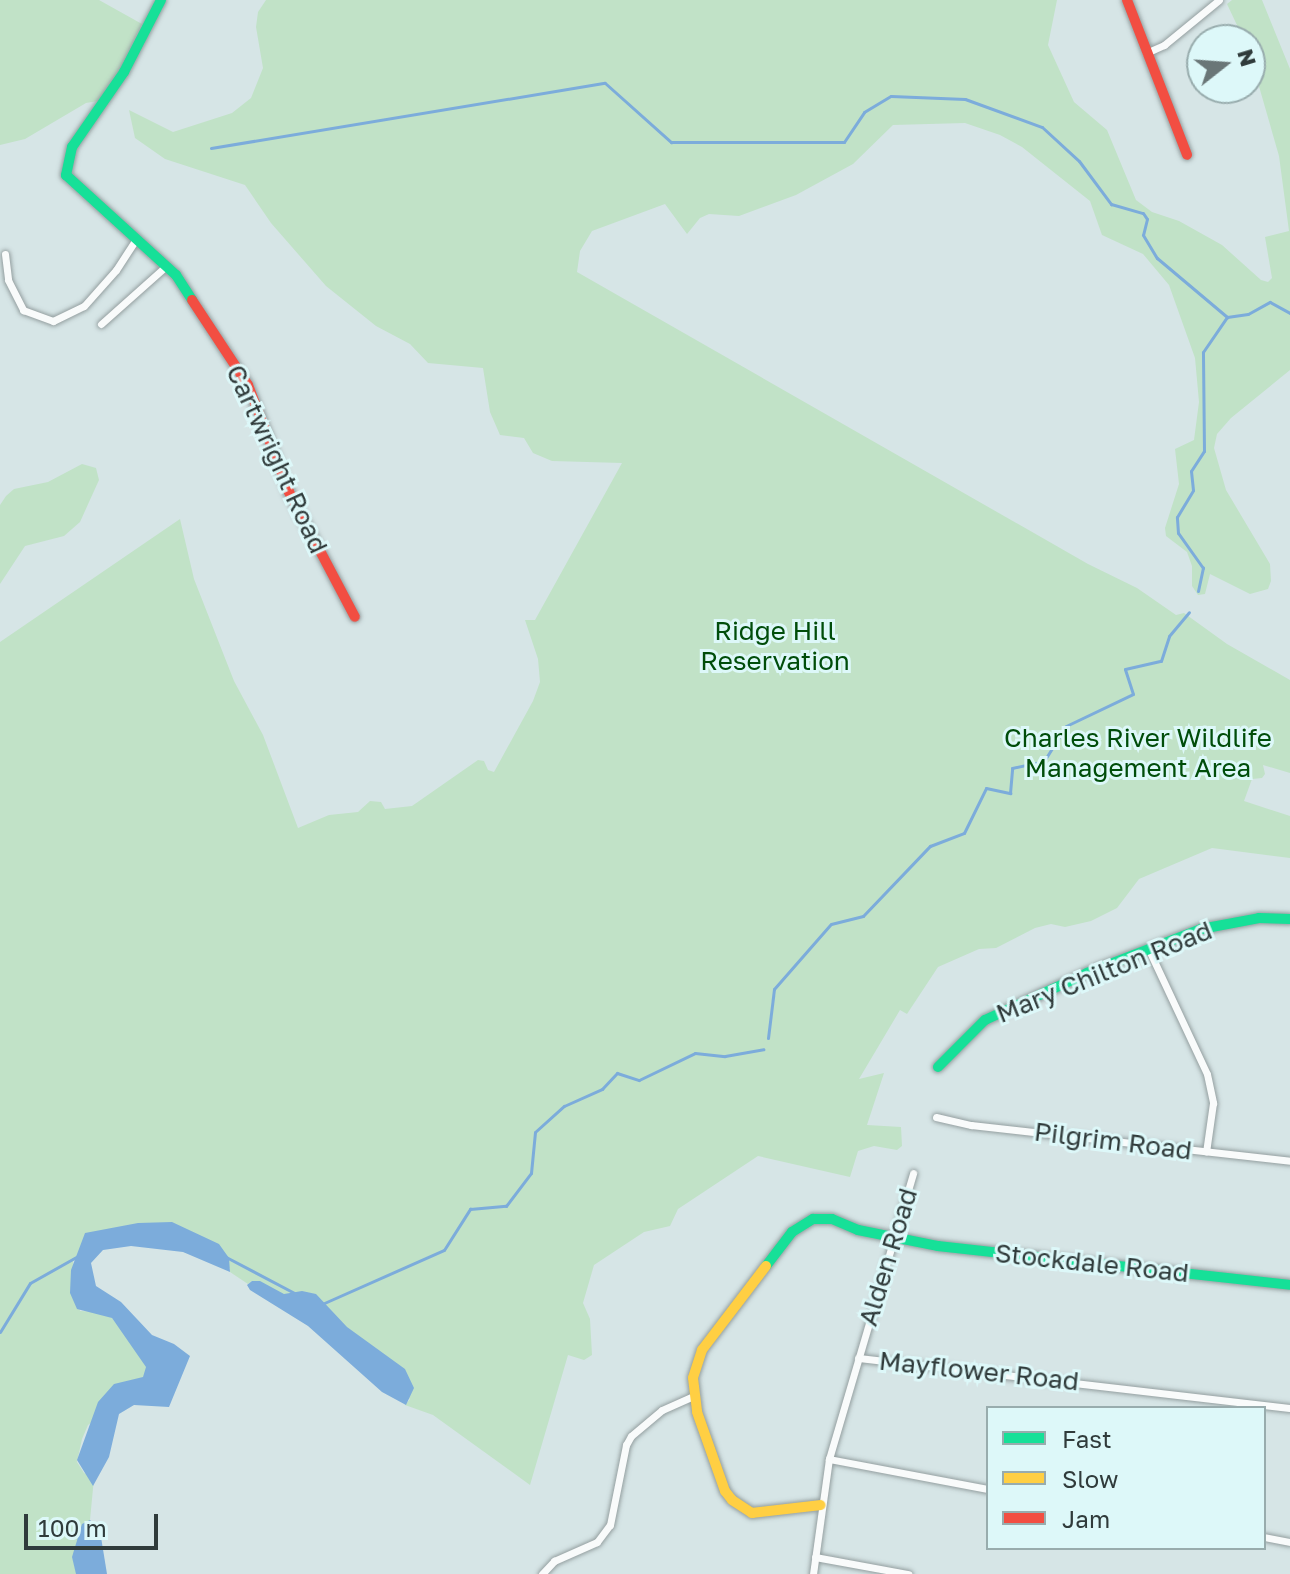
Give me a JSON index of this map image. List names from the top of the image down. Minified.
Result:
{"streets":{"street":["Cartwright Road","Mary Chilton Road","Pilgrim Road","Alden Road","Stockdale Road","Mayflower Road"]},"crossings":[["Alden Road","Stockdale Road"],["Alden Road","Mayflower Road"]],"parks":["Ridge Hill Reservation","Charles River Wildlife Management Area"],"legend":["Fast","Slow","Jam"],"scale_bar":"100 m","north":"right"}
